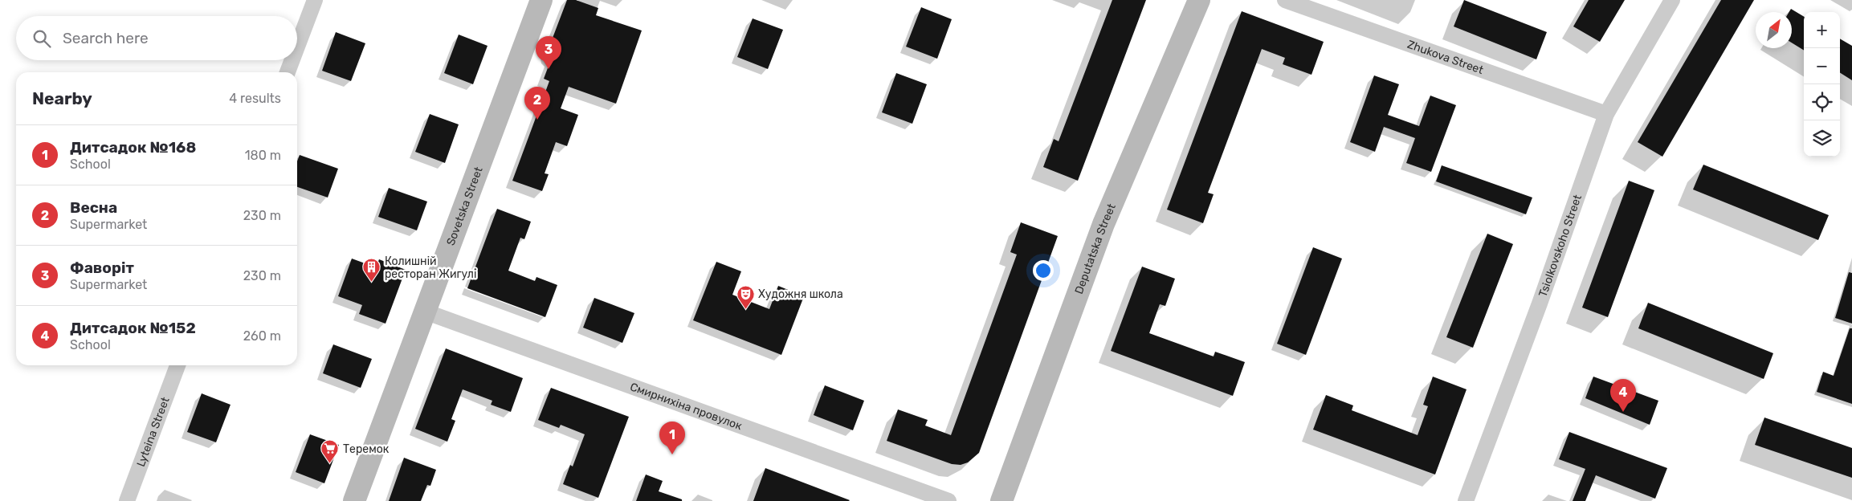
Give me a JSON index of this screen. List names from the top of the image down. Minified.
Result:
{"streets":{"street":["Zhukova Street","Sovetska Street","Tsiolkovskoho Street","Deputatska Street","Смирнихіна провулок","Lyteina Street"]},"crossings":[["Zhukova Street","Tsiolkovskoho Street"],["Sovetska Street","Смирнихіна провулок"]],"places":{"building":["Колишній ресторан Жигулі"],"theatre":["Художня школа"],"supermarket":["Теремок"]},"north":"top right","page":{"map_buttons":["+","−"],"search":"Search here","pins":["3","2","4","1"],"heading":["Nearby","4 results"],"list":[{"mark":"1","name":"Дитсадок №168","note":"School","value":"180 m"},{"mark":"2","name":"Весна","note":"Supermarket","value":"230 m"},{"mark":"3","name":"Фаворіт","note":"Supermarket","value":"230 m"},{"mark":"4","name":"Дитсадок №152","note":"School","value":"260 m"}]}}
